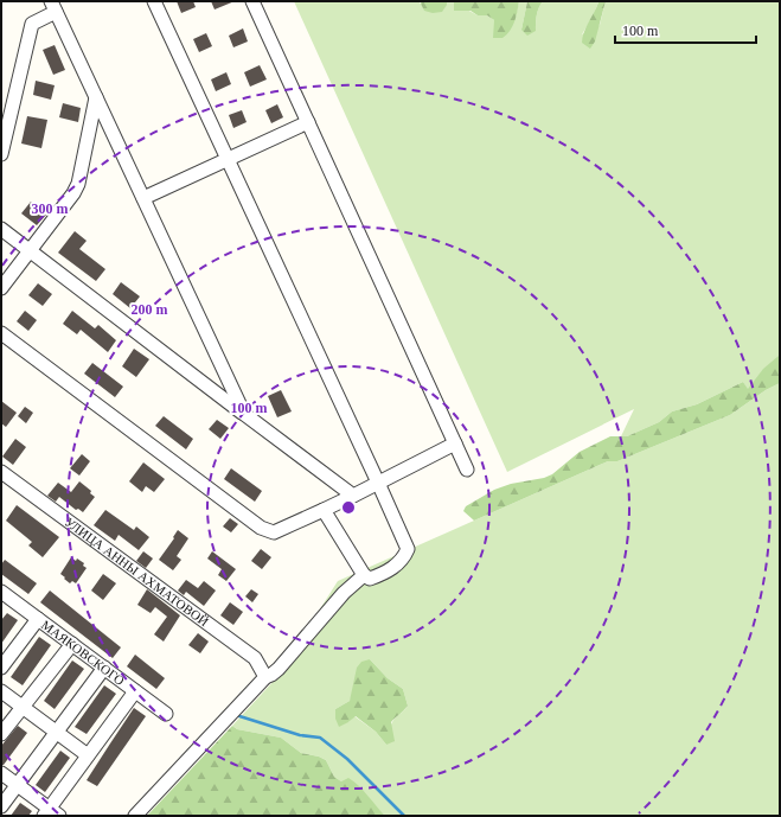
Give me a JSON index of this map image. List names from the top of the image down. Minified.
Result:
{"streets":{"lane":["УЛИЦА АННЫ АХМАТОВОЙ","МАЯКОВСКОГО"]},"scale_bar":"100 m","rings":["300 m","200 m","100 m"]}
